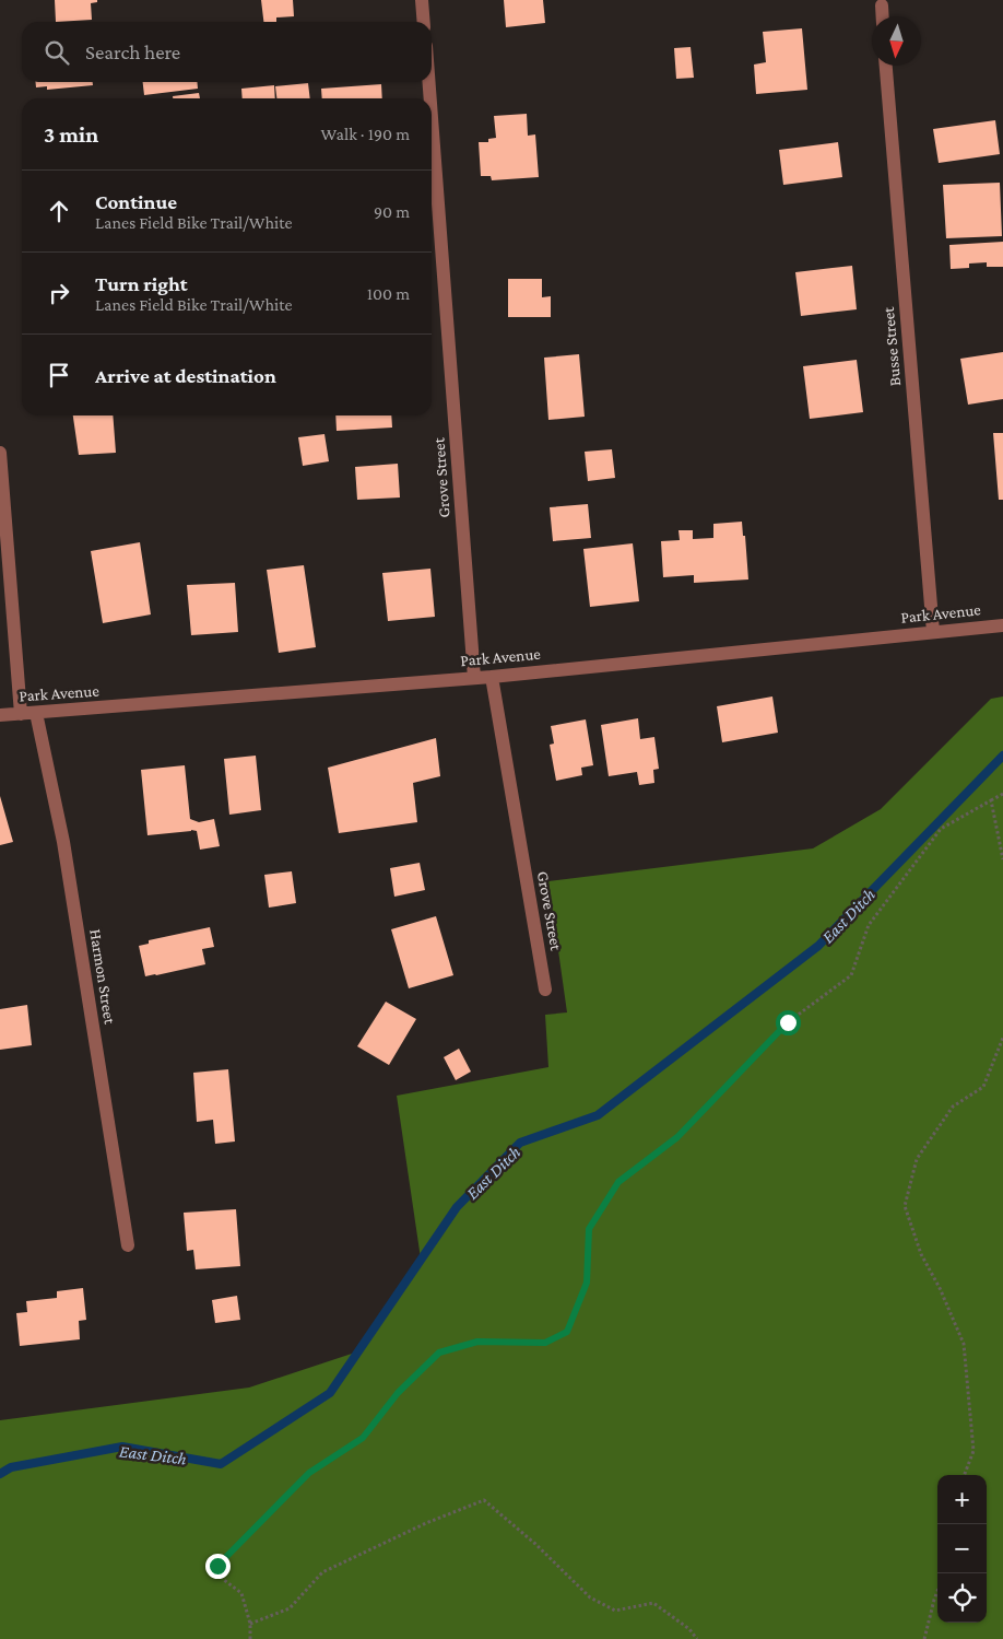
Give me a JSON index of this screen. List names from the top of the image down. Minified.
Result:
{"streets":{"street":["Busse Street","Grove Street","Park Avenue","Harmon Street"]},"crossings":[["Busse Street","Park Avenue"],["Grove Street","Park Avenue"],["Park Avenue","Harmon Street"]],"water":["East Ditch"],"north":"bottom","page":{"search":"Search here","heading":["3 min","Walk · 190 m"],"list":[["Continue","Lanes Field Bike Trail/White","90 m"],["Turn right","Lanes Field Bike Trail/White","100 m"],"Arrive at destination"],"map_buttons":["+","−"]}}
